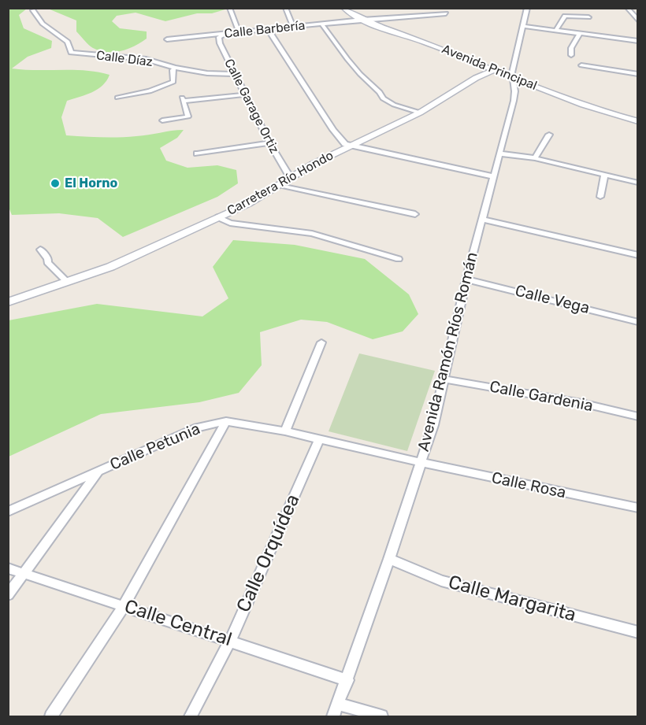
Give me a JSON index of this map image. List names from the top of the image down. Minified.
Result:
{"streets":{"street":["Calle Barbería","Calle Díaz","Avenida Principal","Calle Garage Ortiz","Carretera Río Hondo","Calle Vega","Avenida Ramón Ríos Román","Calle Gardenia","Calle Petunia","Calle Rosa","Calle Orquídea","Calle Margarita","Calle Central"]},"crossings":[["Calle Barbería","Avenida Principal"],["Calle Barbería","Calle Garage Ortiz"],["Calle Díaz","Calle Garage Ortiz"],["Avenida Principal","Carretera Río Hondo"],["Avenida Principal","Avenida Ramón Ríos Román"],["Calle Garage Ortiz","Carretera Río Hondo"],["Calle Vega","Avenida Ramón Ríos Román"],["Avenida Ramón Ríos Román","Calle Gardenia"],["Avenida Ramón Ríos Román","Calle Petunia"],["Avenida Ramón Ríos Román","Calle Rosa"],["Avenida Ramón Ríos Román","Calle Margarita"],["Avenida Ramón Ríos Román","Calle Central"],["Calle Petunia","Calle Rosa"],["Calle Petunia","Calle Orquídea"],["Calle Orquídea","Calle Central"]],"places":["El Horno"]}
